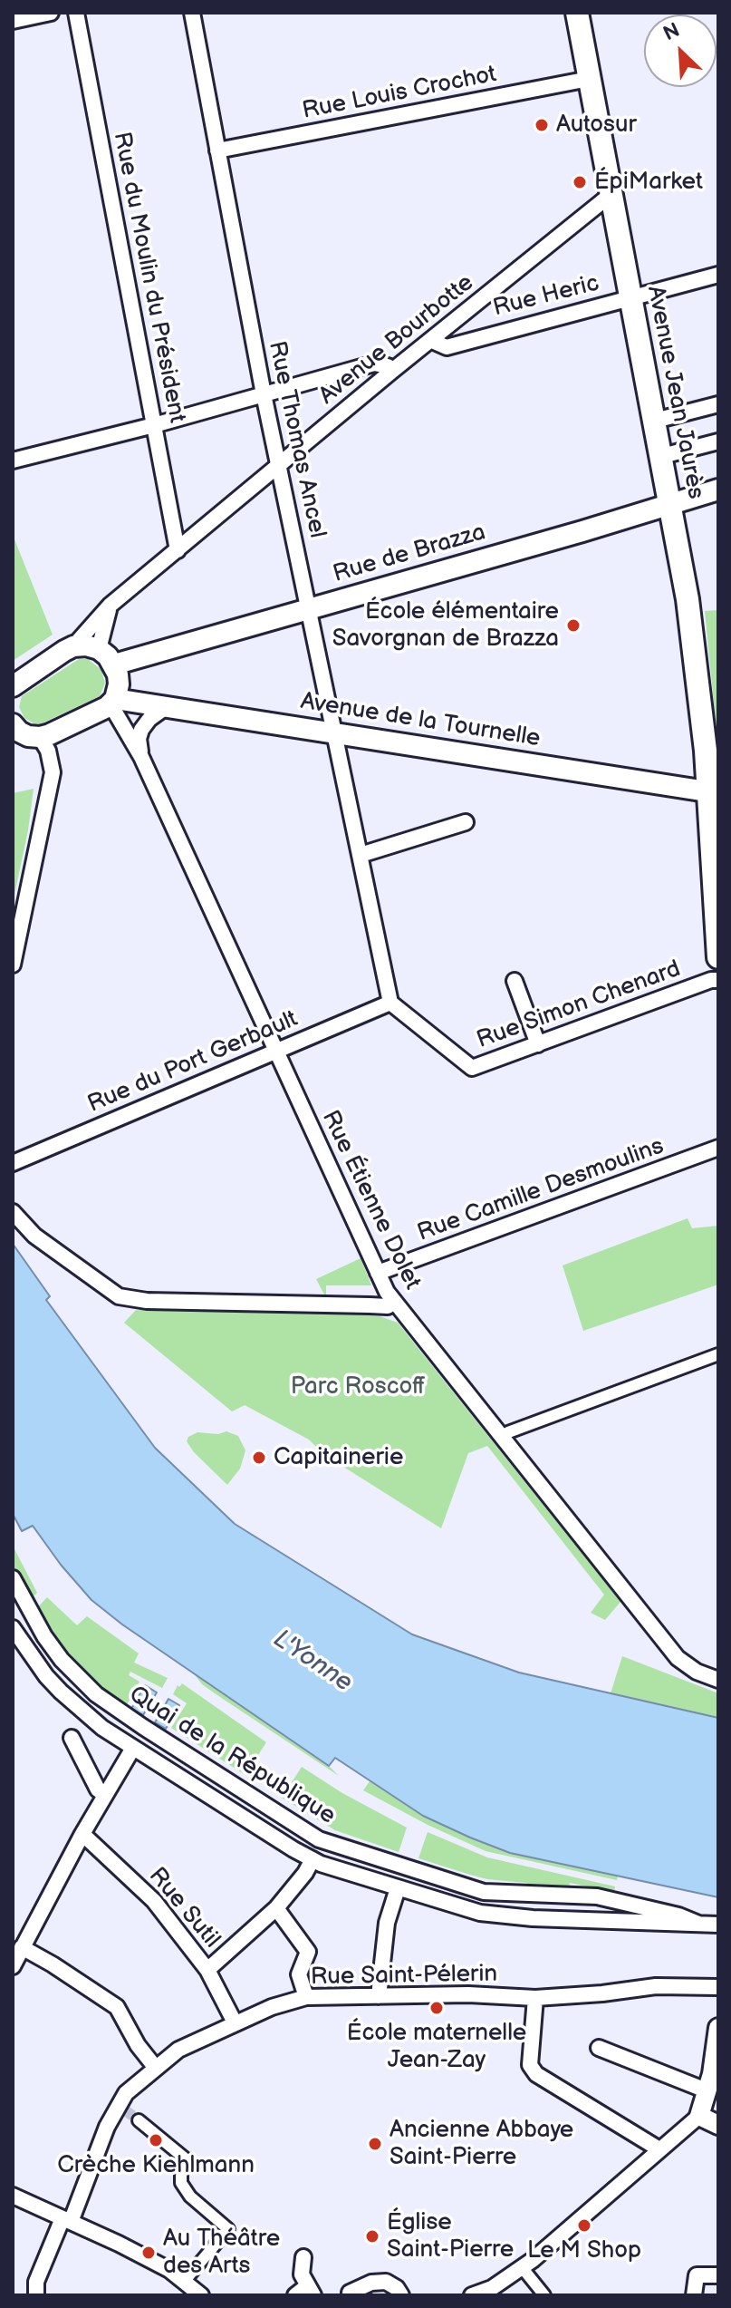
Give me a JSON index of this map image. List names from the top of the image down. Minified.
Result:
{"streets":{"main road":["Avenue Jean Jaurès","Rue de Brazza","Avenue de la Tournelle"],"street":["Rue Louis Crochot","Rue du Moulin du Président","Rue Heric","Avenue Bourbotte","Rue Thomas Ancel","Rue Simon Chenard","Rue du Port Gerbault","Rue Camille Desmoulins","Rue Étienne Dolet","Quai de la République","Rue Sutil","Rue Saint-Pélerin"]},"crossings":[["Rue Louis Crochot","Avenue Jean Jaurès"],["Rue Louis Crochot","Rue Thomas Ancel"],["Rue du Moulin du Président","Avenue Bourbotte"],["Rue Heric","Avenue Bourbotte"],["Rue Heric","Avenue Jean Jaurès"],["Avenue Bourbotte","Avenue Jean Jaurès"],["Avenue Bourbotte","Rue Thomas Ancel"],["Avenue Jean Jaurès","Rue de Brazza"],["Avenue Jean Jaurès","Avenue de la Tournelle"],["Rue Thomas Ancel","Rue de Brazza"],["Rue Thomas Ancel","Avenue de la Tournelle"],["Rue Thomas Ancel","Rue Simon Chenard"],["Rue Thomas Ancel","Rue du Port Gerbault"],["Avenue de la Tournelle","Rue Étienne Dolet"],["Rue Simon Chenard","Rue du Port Gerbault"],["Rue du Port Gerbault","Rue Étienne Dolet"],["Rue Camille Desmoulins","Rue Étienne Dolet"],["Rue Sutil","Rue Saint-Pélerin"]],"water":["L'Yonne"],"parks":["Parc Roscoff"],"places":["Autosur","ÉpiMarket","École élémentaire Savorgnan de Brazza","Capitainerie","École maternelle Jean-Zay","Crèche Kiehlmann","Ancienne Abbaye Saint-Pierre","Le M Shop","Église Saint-Pierre","Au Théâtre des Arts"],"north":"top left"}
